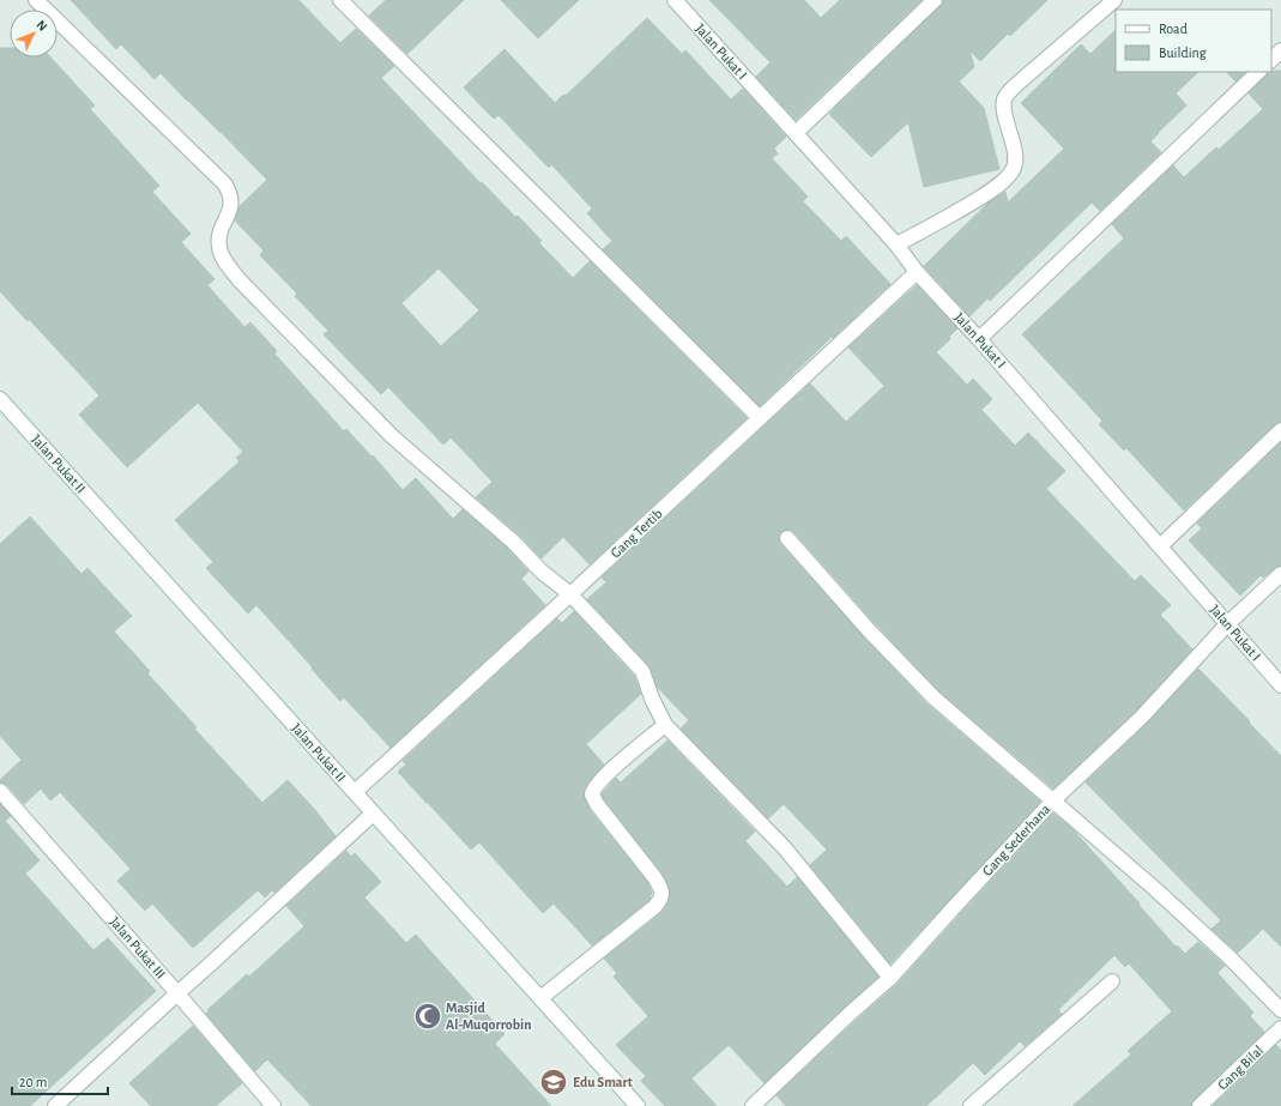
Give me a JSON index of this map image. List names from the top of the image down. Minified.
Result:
{"streets":{"street":["Jalan Pukat I","Jalan Pukat II","Gang Tertib","Gang Sederhana","Jalan Pukat III","Gang Bilal"]},"crossings":[["Jalan Pukat I","Gang Tertib"],["Jalan Pukat I","Gang Sederhana"],["Jalan Pukat II","Gang Tertib"]],"places":{"mosque":["Masjid Al-Muqorrobin"],"school or university":["Edu Smart"]},"legend":["Road","Building"],"scale_bar":"20 m","north":"top right"}
